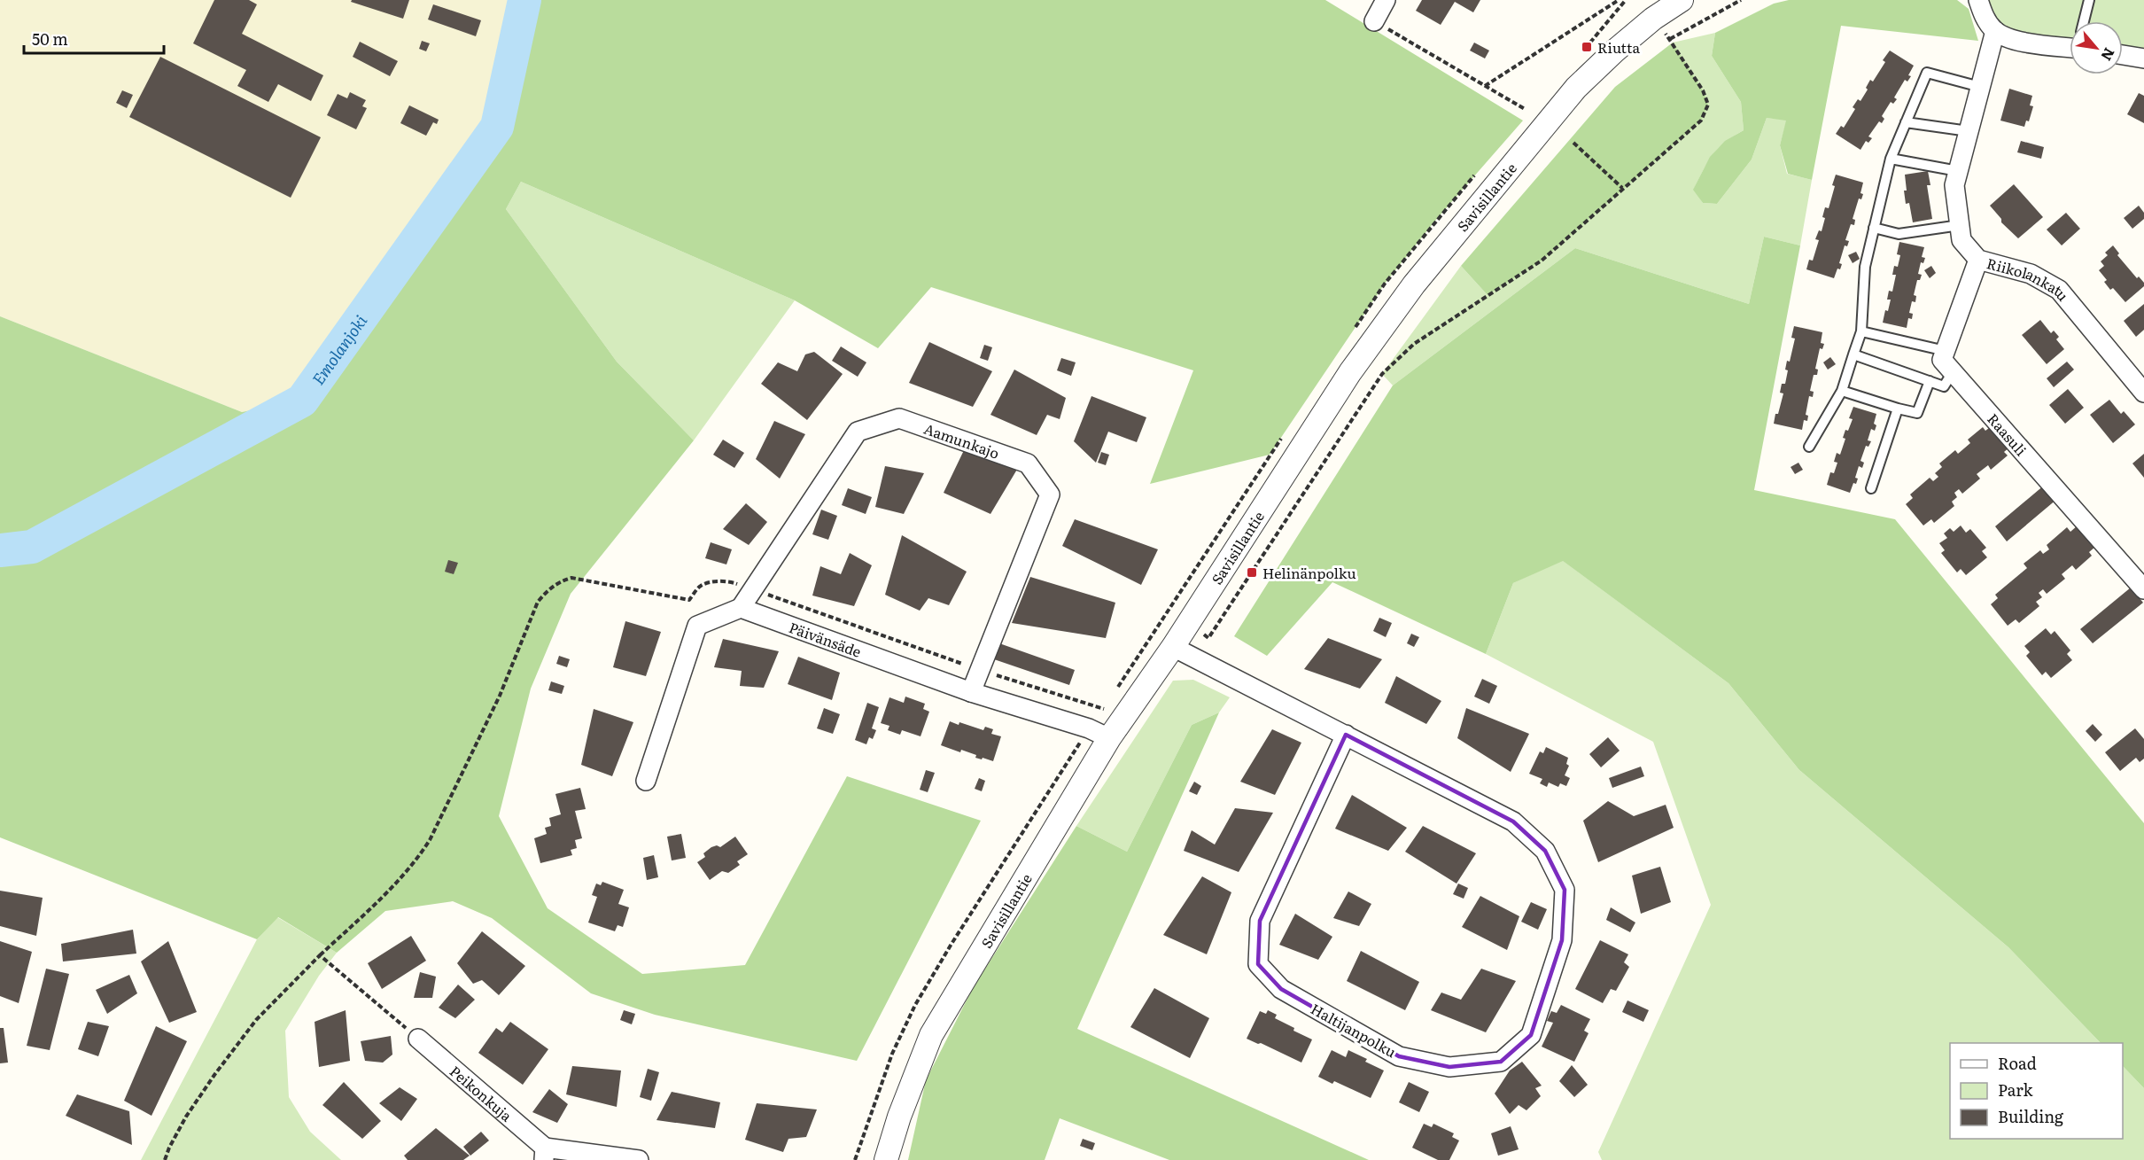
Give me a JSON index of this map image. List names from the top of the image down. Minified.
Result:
{"streets":{"street":["Savisillantie","Riikolankatu","Raasuli","Aamunkajo","Päivänsäde","Haltijanpolku","Peikonkuja"]},"crossings":[["Savisillantie","Päivänsäde"],["Savisillantie","Haltijanpolku"],["Aamunkajo","Päivänsäde"]],"water":["Emolanjoki"],"places":{"transit":["Riutta","Helinänpolku"]},"legend":["Road","Park","Building"],"scale_bar":"50 m","north":"bottom right"}
